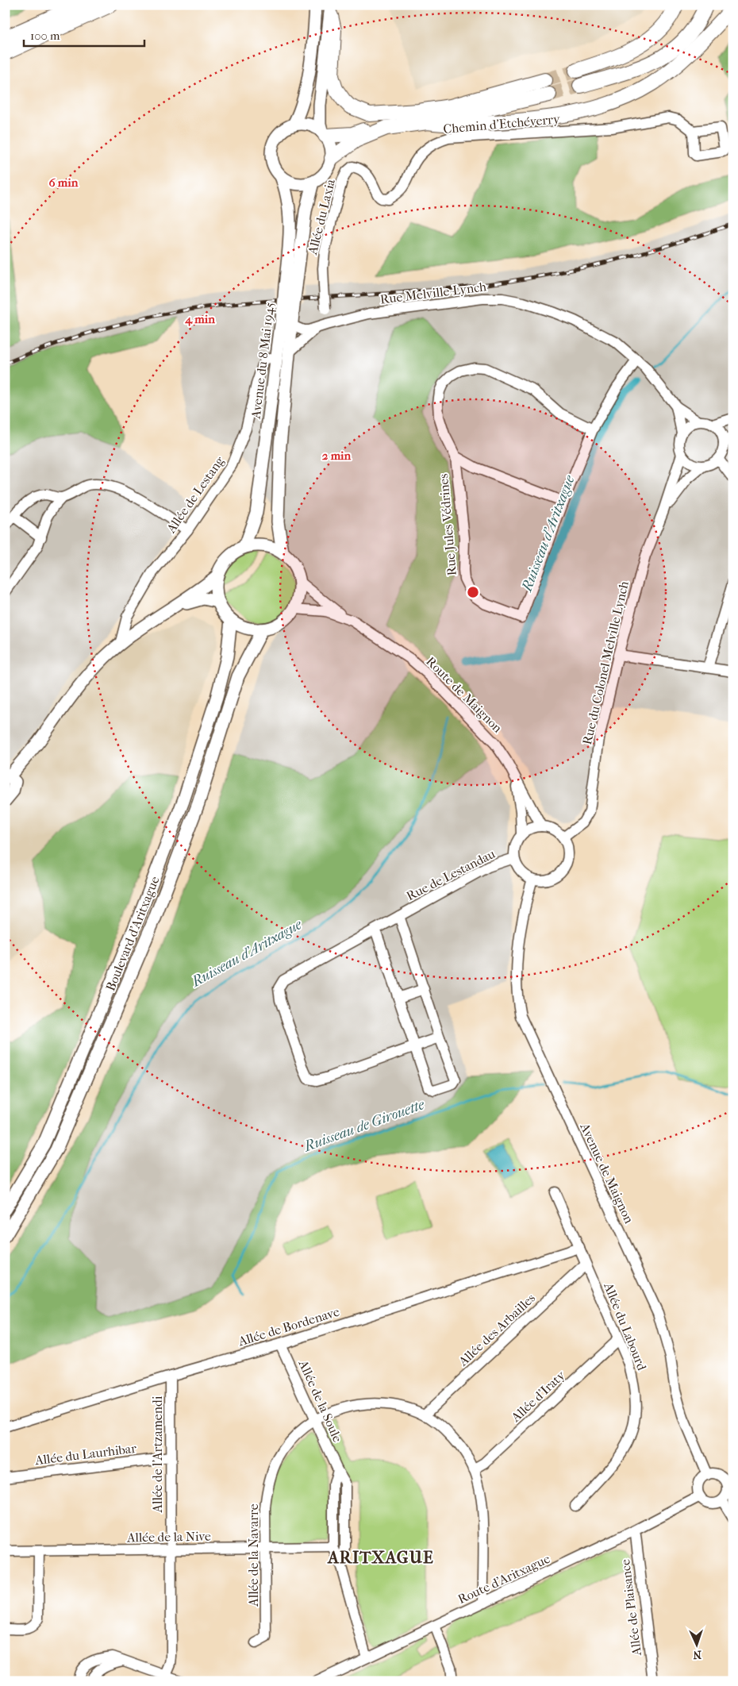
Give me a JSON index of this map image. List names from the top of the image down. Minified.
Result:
{"streets":{"main road":["Avenue du 8 Mai 1945","Boulevard d'Aritxague"],"street":["Chemin d'Etchéverry","Allée du Laxia","Rue Melville-Lynch","Allée de Lestang","Rue Jules Védrines","Rue du Colonel Melville Lynch","Route de Maignon","Rue de Lestandau","Avenue de Maignon","Allée de Bordenave","Allée du Labourd","Allée des Arbailles","Allée d'Iraty","Allée de la Soule","Allée du Laurhibar","Allée de l'Artzamendi","Allée de la Nive","Allée de la Navarre","Route d'Aritxague","Allée de Plaisance"]},"crossings":[["Chemin d'Etchéverry","Allée du Laxia"],["Allée du Laxia","Rue Melville-Lynch"],["Rue Melville-Lynch","Avenue du 8 Mai 1945"],["Rue Melville-Lynch","Allée de Lestang"],["Avenue du 8 Mai 1945","Allée de Lestang"],["Avenue du 8 Mai 1945","Route de Maignon"],["Avenue du 8 Mai 1945","Boulevard d'Aritxague"],["Rue du Colonel Melville Lynch","Route de Maignon"],["Rue du Colonel Melville Lynch","Rue de Lestandau"],["Rue du Colonel Melville Lynch","Avenue de Maignon"],["Route de Maignon","Rue de Lestandau"],["Route de Maignon","Boulevard d'Aritxague"],["Route de Maignon","Avenue de Maignon"],["Rue de Lestandau","Avenue de Maignon"],["Avenue de Maignon","Route d'Aritxague"],["Allée de Bordenave","Allée du Labourd"],["Allée de Bordenave","Allée de la Soule"],["Allée de Bordenave","Allée de l'Artzamendi"],["Allée du Labourd","Allée des Arbailles"],["Allée du Labourd","Allée d'Iraty"],["Allée des Arbailles","Allée de la Navarre"],["Allée d'Iraty","Allée de la Navarre"],["Allée de la Soule","Allée de la Nive"],["Allée de la Soule","Allée de la Navarre"],["Allée de la Soule","Route d'Aritxague"],["Allée du Laurhibar","Allée de l'Artzamendi"],["Allée de l'Artzamendi","Allée de la Nive"],["Allée de la Nive","Allée de la Navarre"],["Allée de la Navarre","Route d'Aritxague"],["Route d'Aritxague","Allée de Plaisance"]],"districts":["ARITXAGUE"],"water":["Ruisseau d'Aritxague","Ruisseau de Girouette"],"scale_bar":"100 m","north":"bottom","rings":["6 min","4 min","2 min"]}
